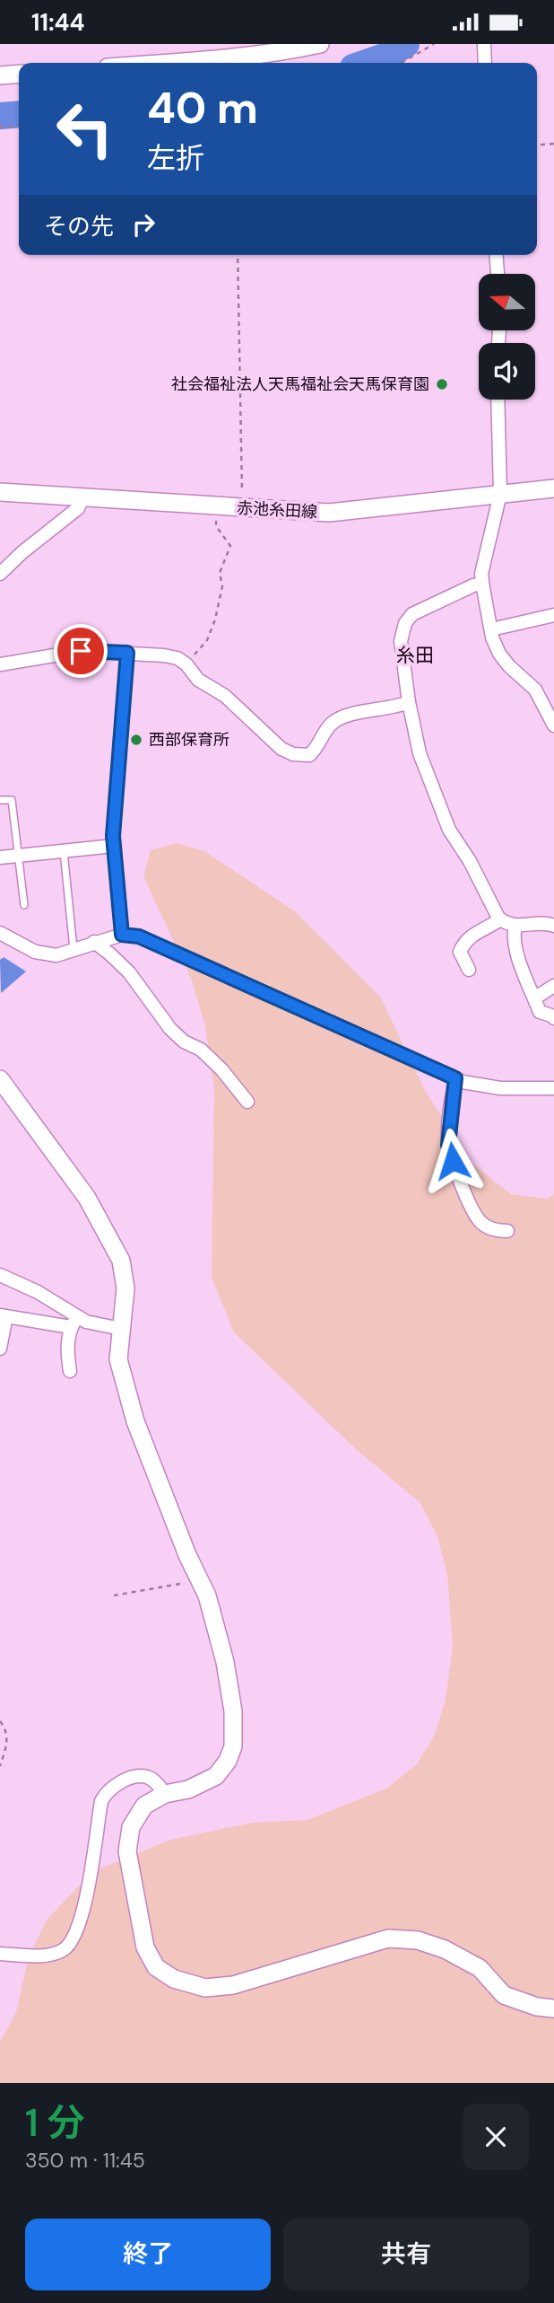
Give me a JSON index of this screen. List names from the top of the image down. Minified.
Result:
{"streets":{"street":["赤池糸田線"]},"districts":["糸田"],"places":["社会福祉法人天馬福祉会天馬保育園","西部保育所"],"north":"left","page":{"status":"11:44","turn":["40 m","左折"],"then":"その先","heading":["1 分","350 m · 11:45"],"buttons":["終了","共有"]}}
